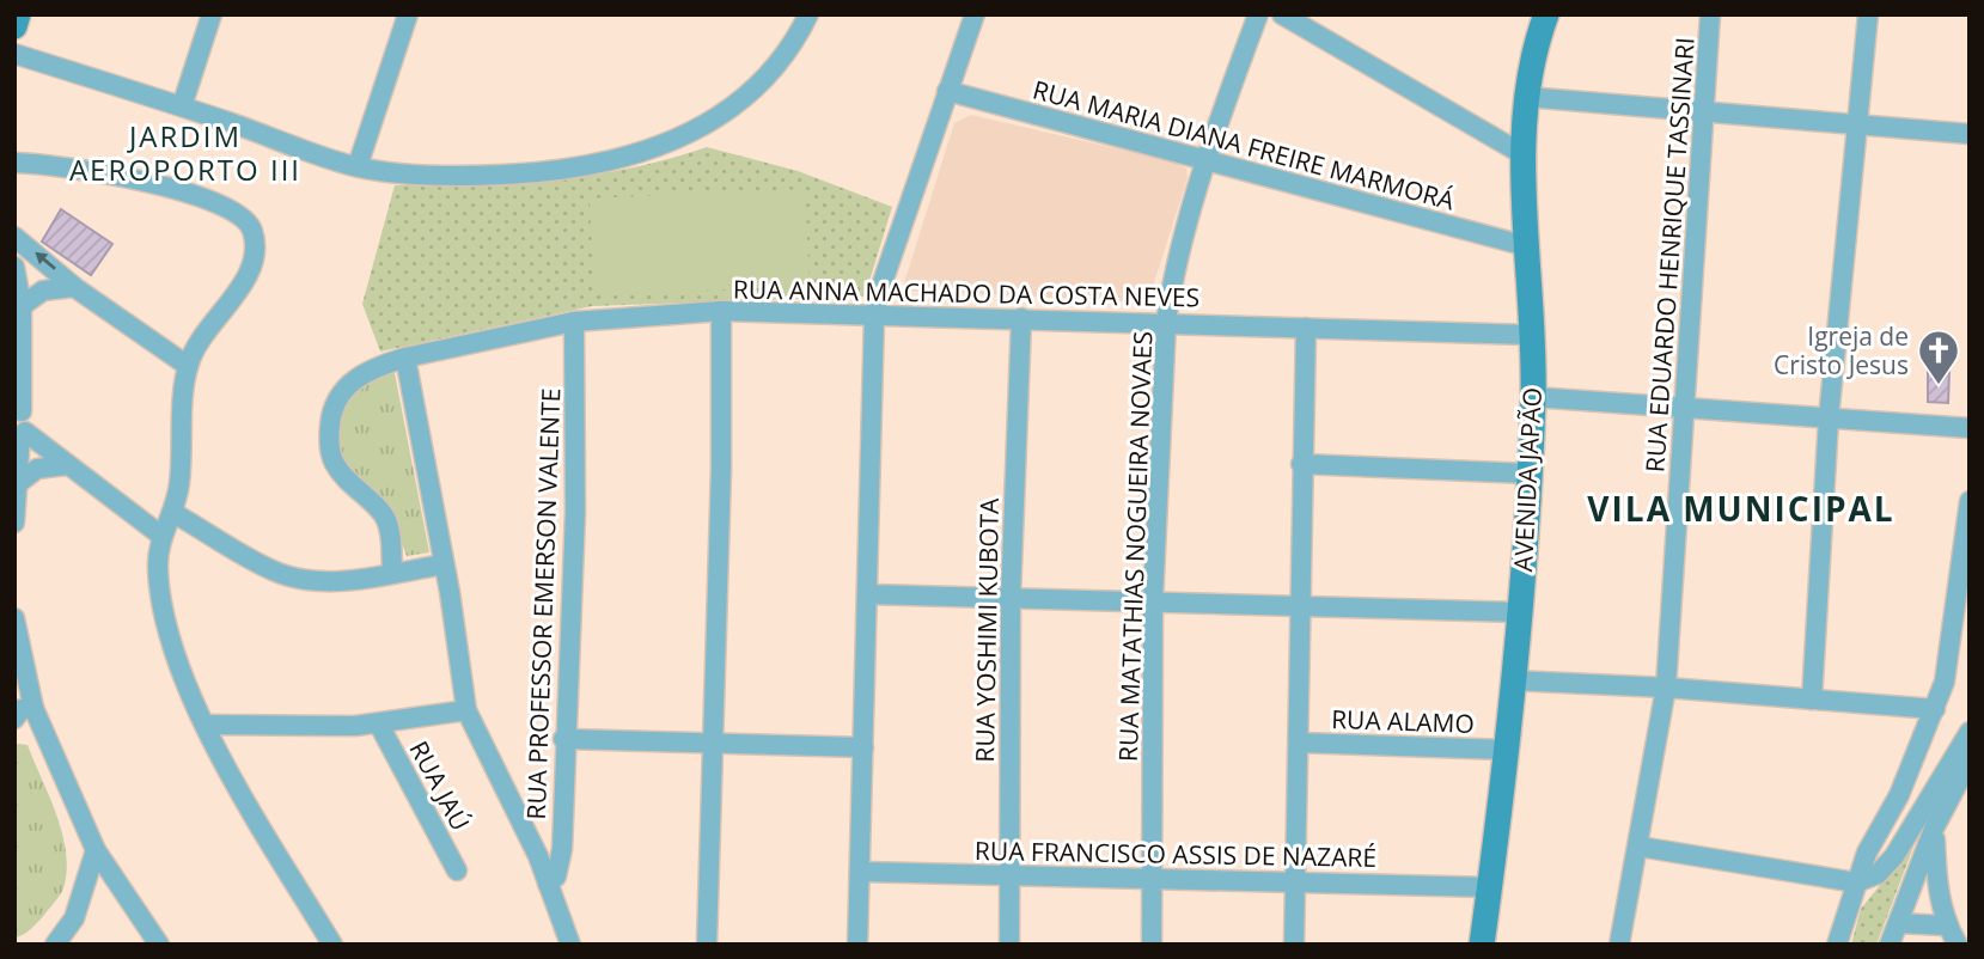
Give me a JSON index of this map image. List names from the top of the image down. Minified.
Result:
{"streets":{"main road":["AVENIDA JAPÃO"],"street":["RUA MARIA DIANA FREIRE MARMORÁ","RUA EDUARDO HENRIQUE TASSINARI","RUA ANNA MACHADO DA COSTA NEVES","RUA MATATHIAS NOGUEIRA NOVAES","RUA PROFESSOR EMERSON VALENTE","RUA YOSHIMI KUBOTA","RUA ALAMO","RUA JAÚ","RUA FRANCISCO ASSIS DE NAZARÉ"]},"crossings":[["RUA MARIA DIANA FREIRE MARMORÁ","AVENIDA JAPÃO"],["RUA MARIA DIANA FREIRE MARMORÁ","RUA MATATHIAS NOGUEIRA NOVAES"],["RUA ANNA MACHADO DA COSTA NEVES","AVENIDA JAPÃO"],["RUA ANNA MACHADO DA COSTA NEVES","RUA MATATHIAS NOGUEIRA NOVAES"],["RUA ANNA MACHADO DA COSTA NEVES","RUA PROFESSOR EMERSON VALENTE"],["RUA ANNA MACHADO DA COSTA NEVES","RUA YOSHIMI KUBOTA"],["AVENIDA JAPÃO","RUA ALAMO"],["AVENIDA JAPÃO","RUA FRANCISCO ASSIS DE NAZARÉ"],["RUA MATATHIAS NOGUEIRA NOVAES","RUA FRANCISCO ASSIS DE NAZARÉ"],["RUA YOSHIMI KUBOTA","RUA FRANCISCO ASSIS DE NAZARÉ"]],"districts":["JARDIM AEROPORTO III","VILA MUNICIPAL"],"places":{"church":["Igreja de Cristo Jesus"]}}
